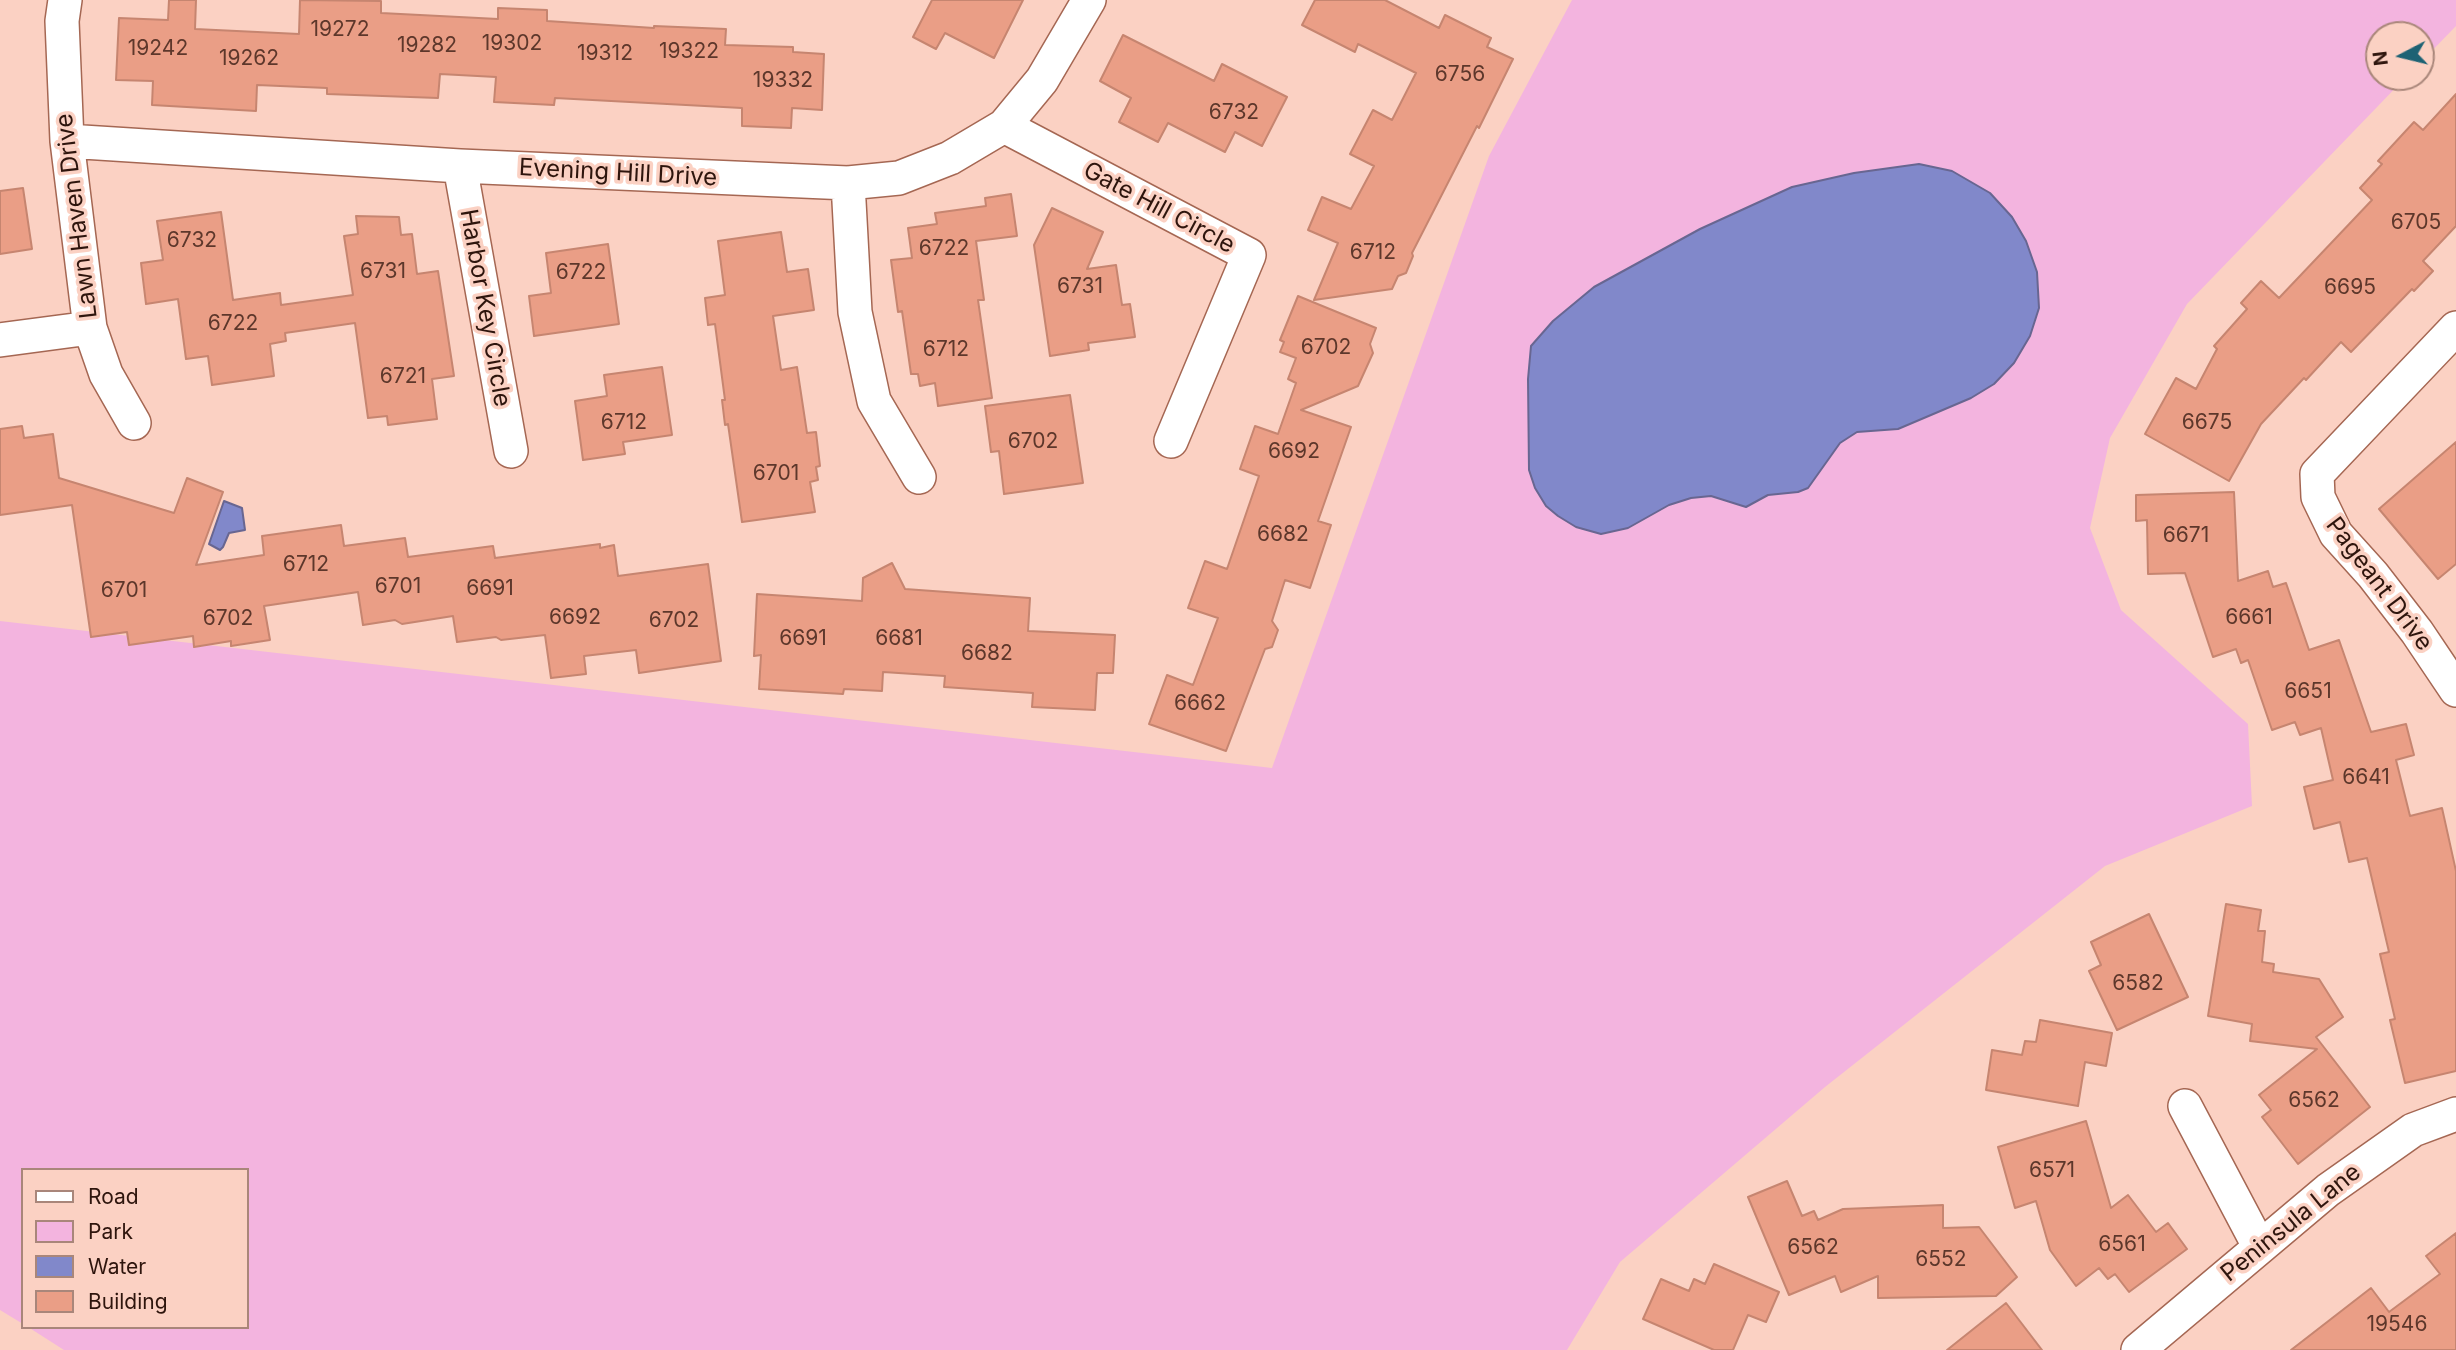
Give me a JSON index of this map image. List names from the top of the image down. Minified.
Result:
{"streets":{"street":["Evening Hill Drive","Gate Hill Circle","Lawn Haven Drive","Harbor Key Circle","Pageant Drive","Peninsula Lane"]},"crossings":[["Evening Hill Drive","Gate Hill Circle"],["Evening Hill Drive","Lawn Haven Drive"],["Evening Hill Drive","Harbor Key Circle"]],"house_numbers":["19272","19302","19282","19242","19322","19312","19262","6756","19332","6732","6705","6732","6722","6712","6731","6722","6731","6695","6722","6702","6712","6721","6712","6675","6702","6692","6701","6682","6671","6712","6701","6691","6701","6692","6661","6702","6702","6691","6681","6682","6651","6662","6641","6582","6562","6571","6561","6562","6552","19546"],"legend":["Road","Park","Water","Building"],"north":"left"}
